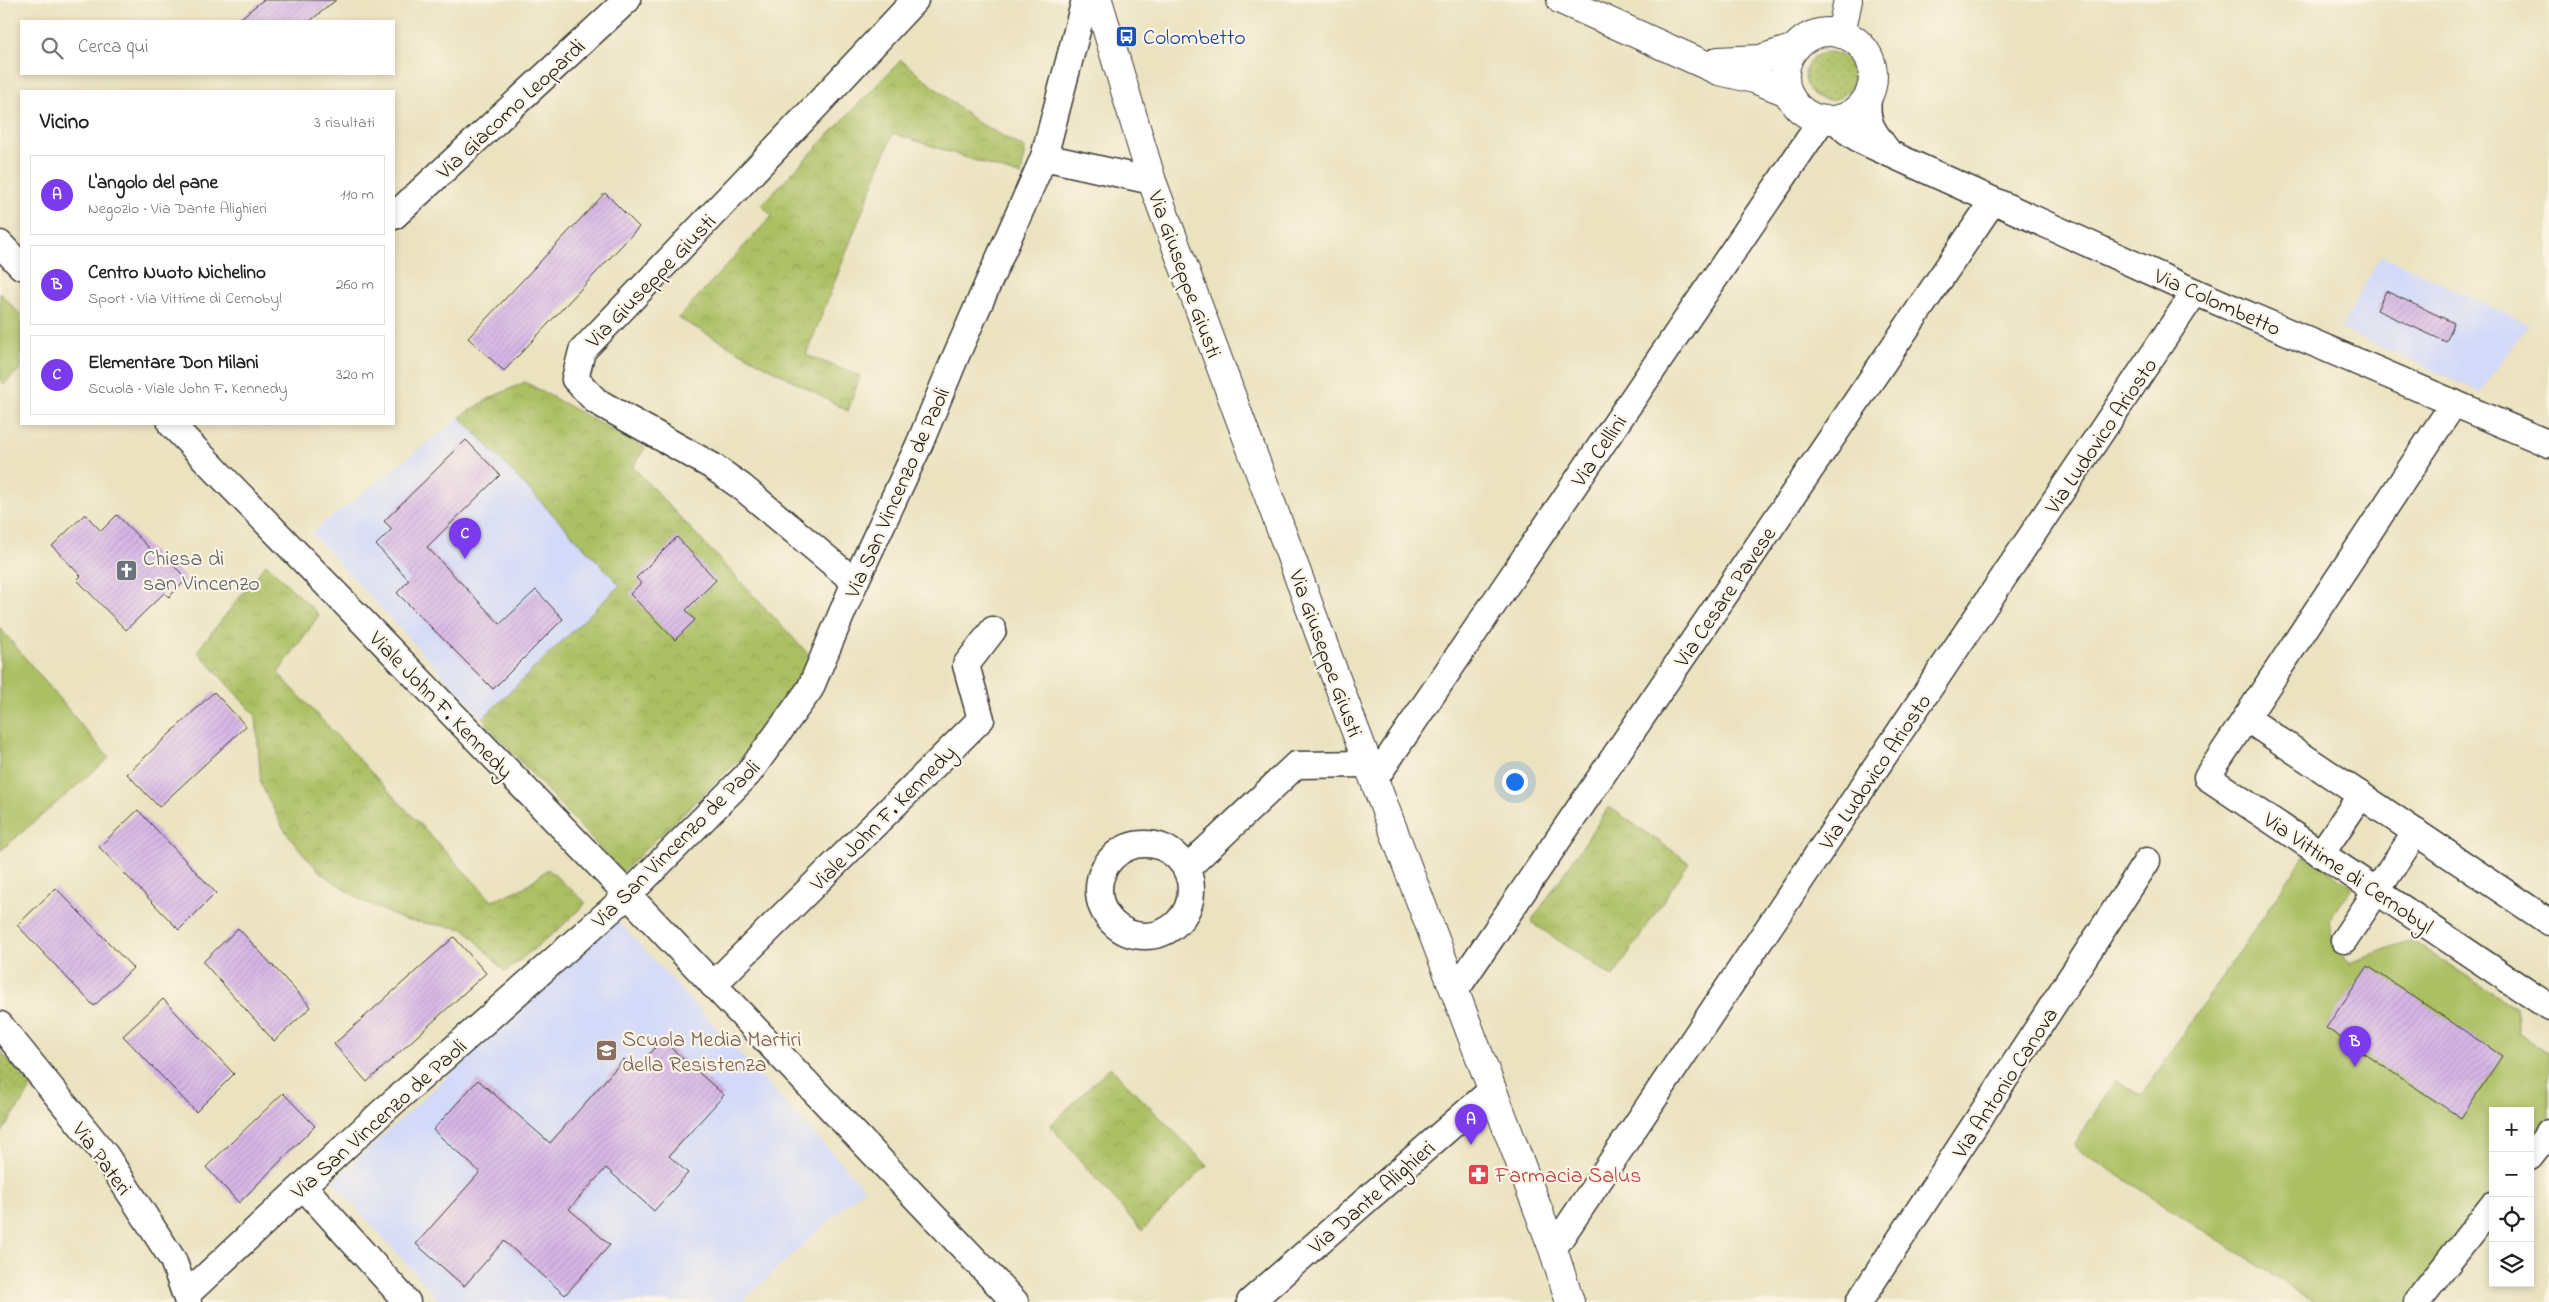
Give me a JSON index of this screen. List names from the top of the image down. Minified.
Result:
{"streets":{"street":["Via Giacomo Leopardi","Via Giuseppe Giusti","Via Colombetto","Via Ludovico Ariosto","Via Cellini","Via San Vincenzo de Paoli","Via Cesare Pavese","Viale John F. Kennedy","Via Vittime di Cernobyl","Via Antonio Canova","Via Pateri","Via Dante Alighieri"]},"crossings":[["Via Giuseppe Giusti","Via Ludovico Ariosto"],["Via Giuseppe Giusti","Via Cellini"],["Via Giuseppe Giusti","Via San Vincenzo de Paoli"],["Via Giuseppe Giusti","Via Cesare Pavese"],["Via Giuseppe Giusti","Via Dante Alighieri"],["Via Colombetto","Via Ludovico Ariosto"],["Via Colombetto","Via Cellini"],["Via Colombetto","Via Cesare Pavese"],["Via Colombetto","Via Vittime di Cernobyl"],["Via San Vincenzo de Paoli","Viale John F. Kennedy"],["Via San Vincenzo de Paoli","Via Pateri"]],"places":{"bus stop":["Colombetto"],"church":["Chiesa di san Vincenzo"],"school or university":["Scuola Media Martiri della Resistenza"],"pharmacy":["Farmacia Salus"]},"page":{"search":"Cerca qui","heading":["Vicino","3 risultati"],"list":[{"mark":"A","name":"L'angolo del pane","note":"Negozio · Via Dante Alighieri","value":"110 m"},{"mark":"B","name":"Centro Nuoto Nichelino","note":"Sport · Via Vittime di Cernobyl","value":"260 m"},{"mark":"C","name":"Elementare Don Milani","note":"Scuola · Viale John F. Kennedy","value":"320 m"}],"pins":["C","B","A"],"map_buttons":["+","−"]}}
